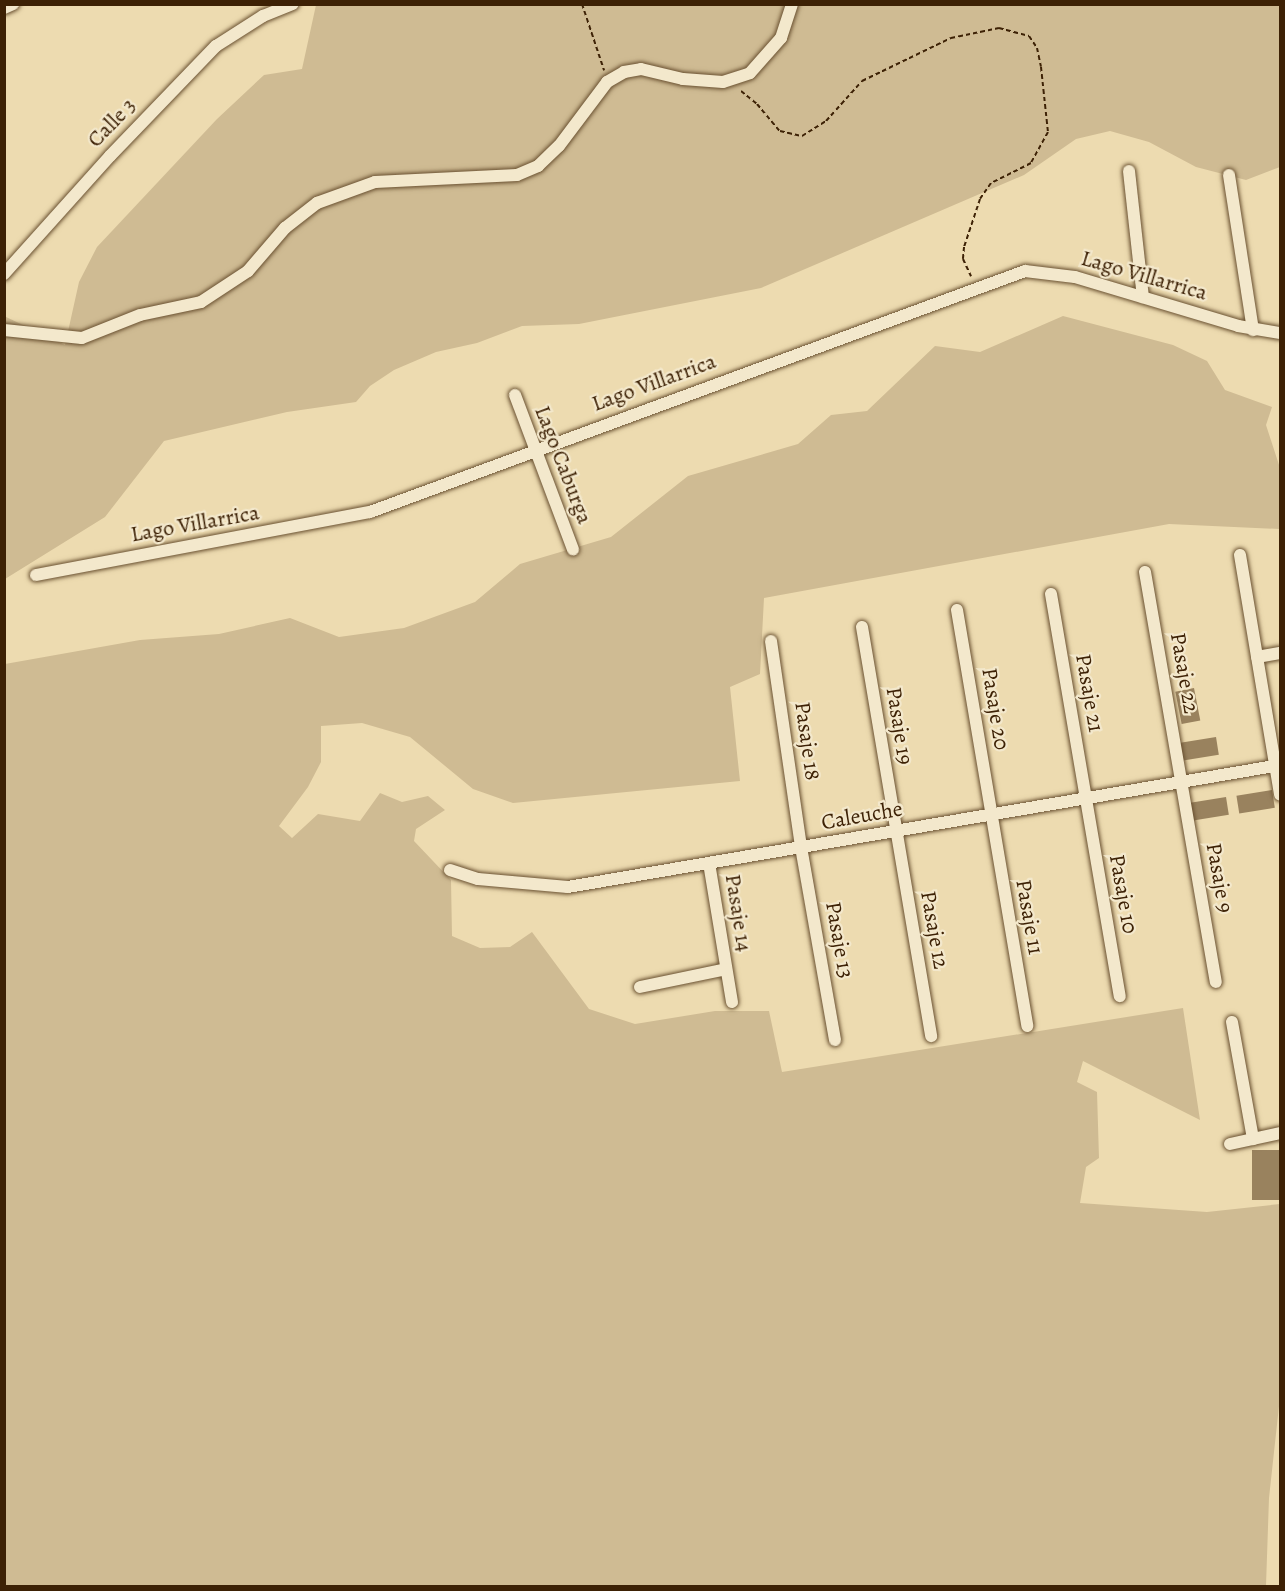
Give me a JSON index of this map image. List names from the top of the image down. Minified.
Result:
{"streets":{"street":["Calle 3","Lago Villarrica","Lago Caburga","Pasaje 22","Pasaje 21","Pasaje 20","Pasaje 19","Pasaje 18","Caleuche","Pasaje 9","Pasaje 10","Pasaje 14","Pasaje 11","Pasaje 12","Pasaje 13"]},"crossings":[["Lago Villarrica","Lago Caburga"],["Pasaje 22","Caleuche"],["Pasaje 22","Pasaje 9"],["Pasaje 21","Caleuche"],["Pasaje 21","Pasaje 10"],["Pasaje 20","Caleuche"],["Pasaje 20","Pasaje 11"],["Pasaje 19","Caleuche"],["Pasaje 19","Pasaje 12"],["Pasaje 18","Caleuche"],["Pasaje 18","Pasaje 13"],["Caleuche","Pasaje 9"],["Caleuche","Pasaje 10"],["Caleuche","Pasaje 14"],["Caleuche","Pasaje 11"],["Caleuche","Pasaje 12"],["Caleuche","Pasaje 13"]]}
